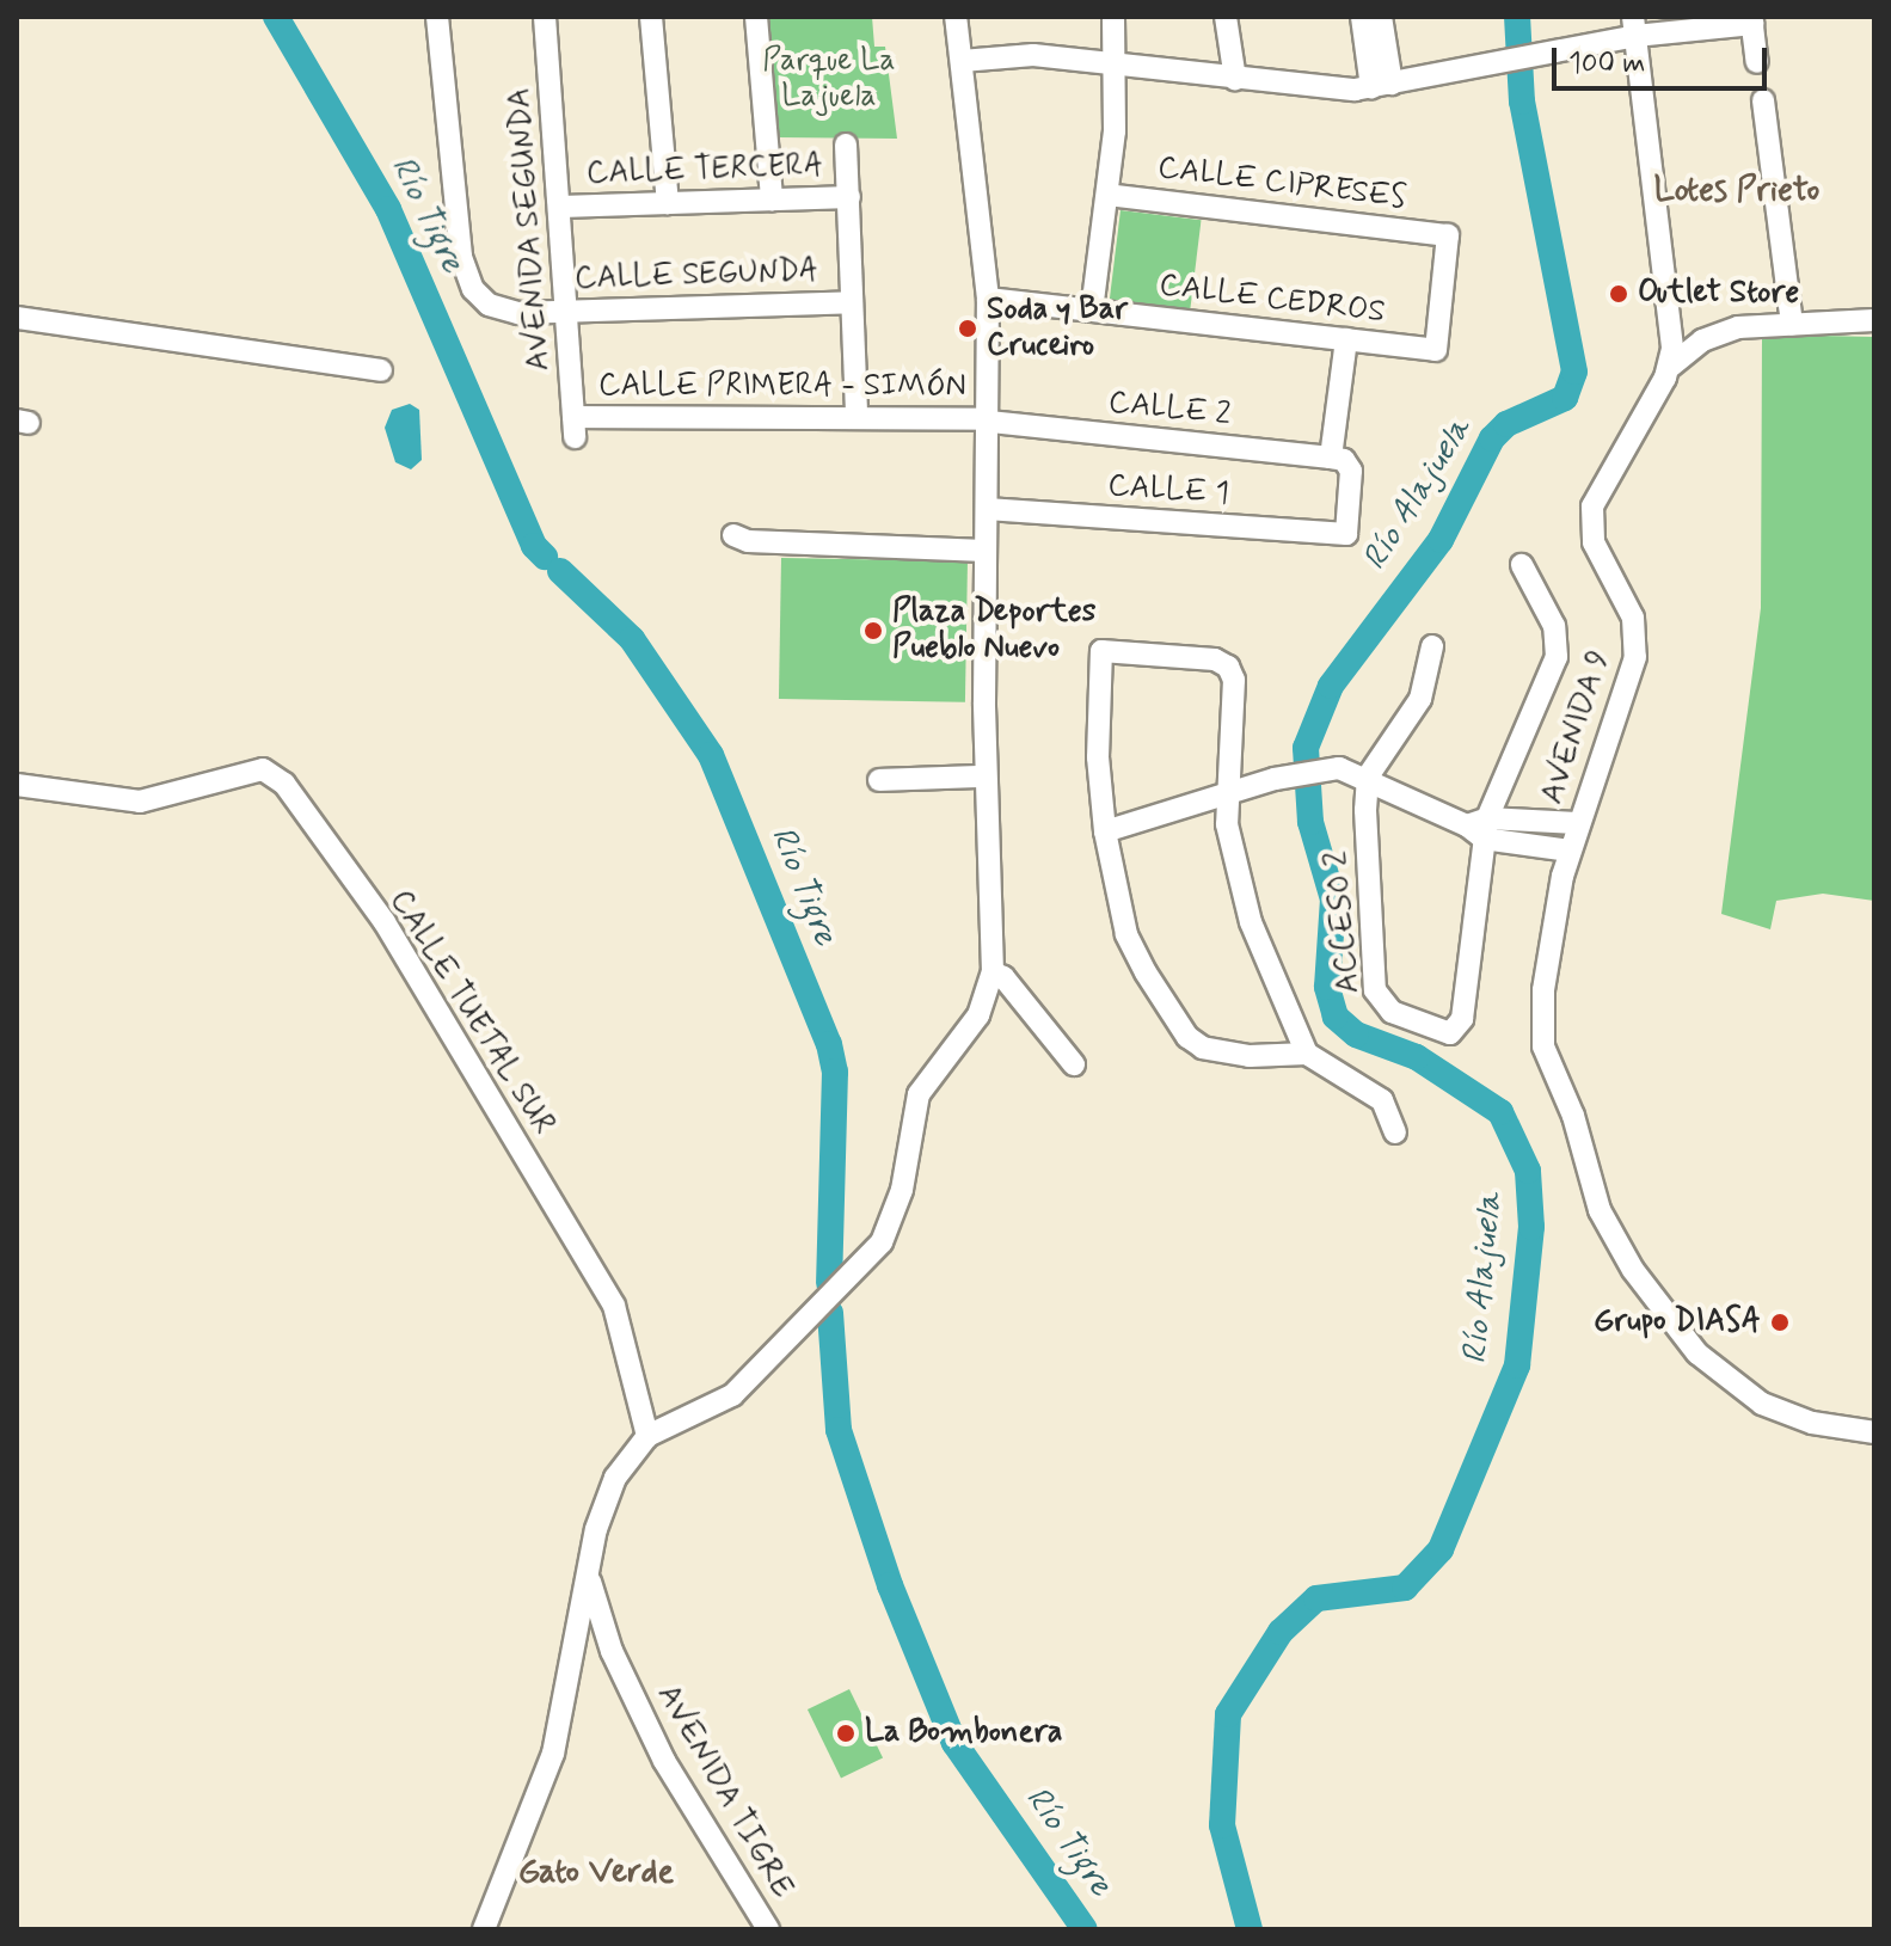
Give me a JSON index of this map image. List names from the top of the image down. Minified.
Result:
{"streets":{"street":["CALLE TERCERA","CALLE CIPRESES","AVENIDA SEGUNDA","CALLE SEGUNDA","CALLE CEDROS","CALLE PRIMERA - SIMÓN","CALLE 2","CALLE 1","AVENIDA 9","ACCESO 2","CALLE TUETAL SUR","AVENIDA TIGRE"]},"crossings":[["CALLE TERCERA","AVENIDA SEGUNDA"],["CALLE CIPRESES","CALLE CEDROS"],["AVENIDA SEGUNDA","CALLE SEGUNDA"],["AVENIDA SEGUNDA","CALLE PRIMERA - SIMÓN"],["CALLE PRIMERA - SIMÓN","CALLE 2"],["CALLE 2","CALLE 1"]],"districts":["Lotes Prieto","Gato Verde"],"water":["Río Tigre","Río Alajuela"],"parks":["Parque La Lajuela"],"places":["Outlet Store","Soda y Bar Cruceiro","Plaza Deportes Pueblo Nuevo","Grupo DIASA","La Bombonera"],"scale_bar":"100 m"}
